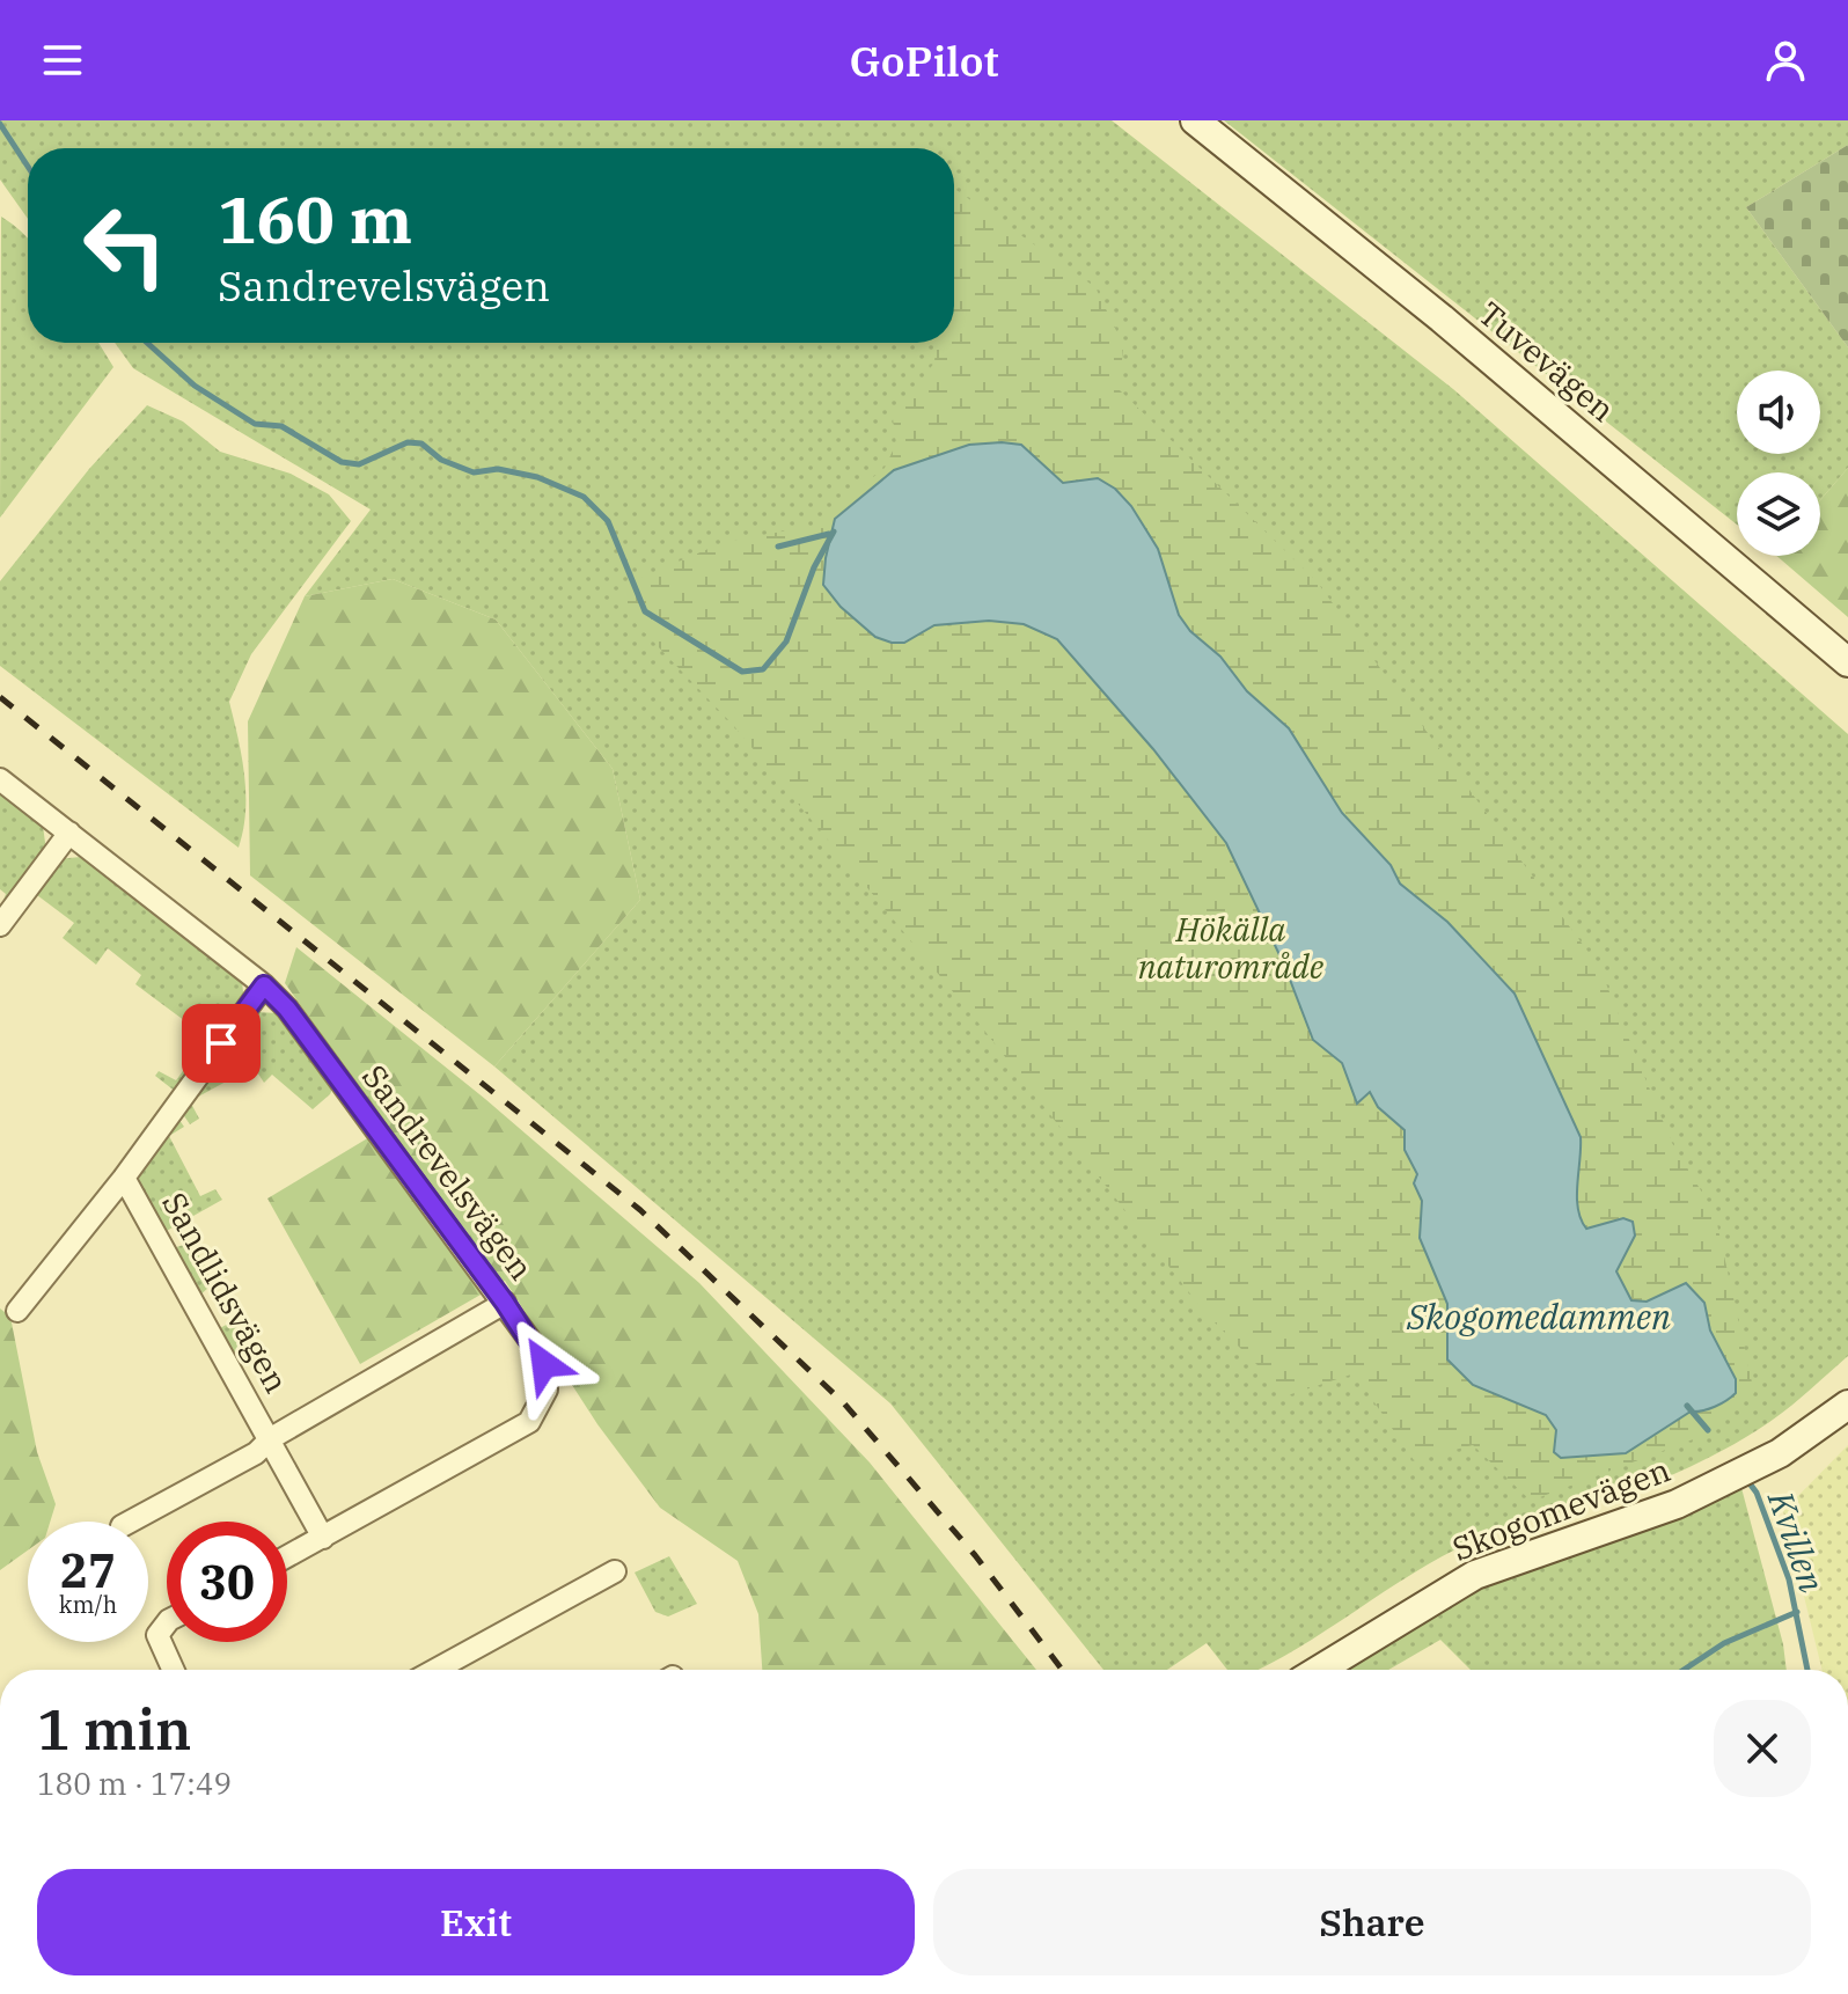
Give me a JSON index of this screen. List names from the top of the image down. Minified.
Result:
{"streets":{"main road":["Tuvevägen","Skogomevägen"],"street":["Sandrevelsvägen","Sandlidsvägen"]},"crossings":[["Sandrevelsvägen","Sandlidsvägen"]],"water":["Skogomedammen","Kvillen"],"parks":["Hökälla naturområde"],"page":{"header":"GoPilot","turn":["160 m","Sandrevelsvägen"],"speed":"27 km/h","limit":"30","heading":["1 min","180 m · 17:49"],"buttons":["Exit","Share"]}}
